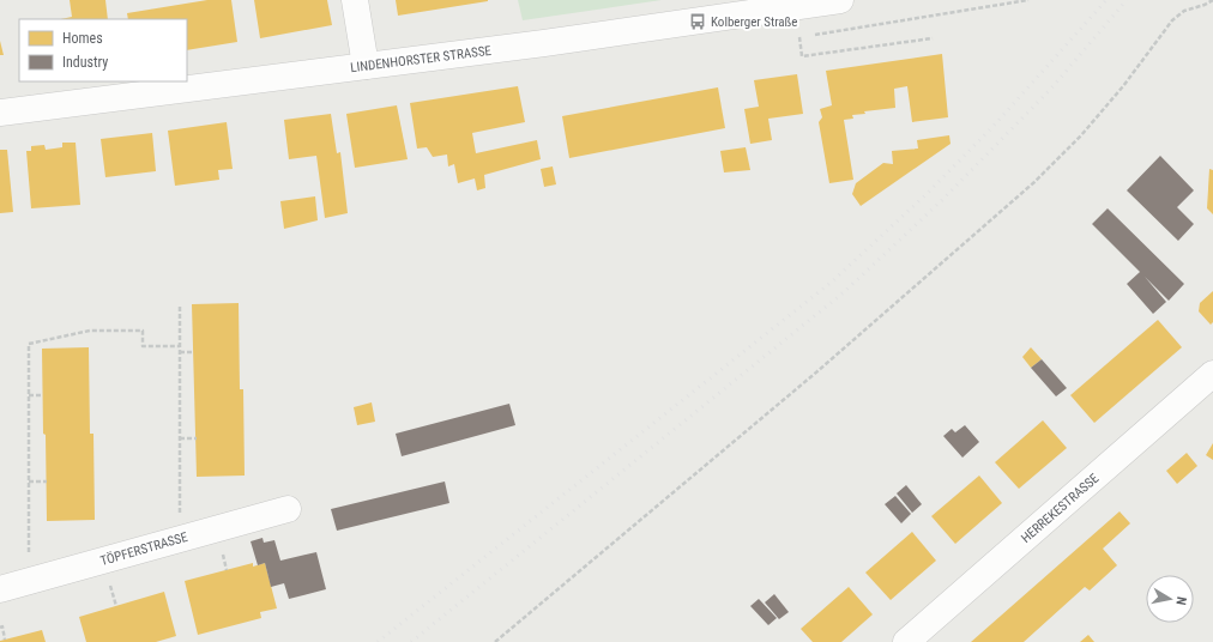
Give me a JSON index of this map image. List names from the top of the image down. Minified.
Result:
{"streets":{"street":["LINDENHORSTER STRASSE","HERREKESTRASSE","TÖPFERSTRASSE"]},"places":{"bus stop":["Kolberger Straße"]},"legend":["Homes","Industry"],"north":"right"}
